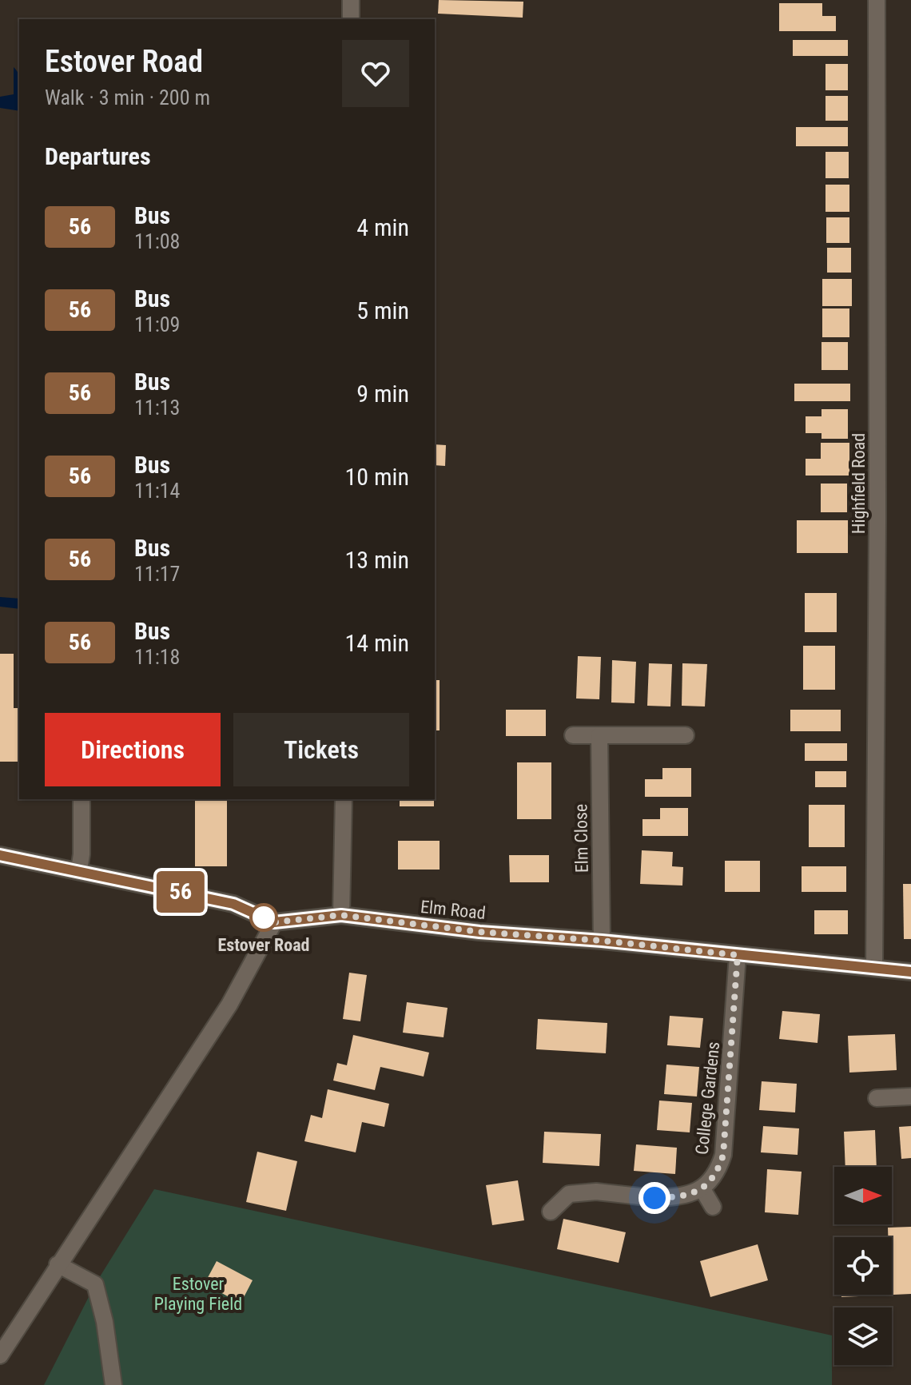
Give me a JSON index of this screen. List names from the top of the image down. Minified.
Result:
{"streets":{"street":["Highfield Road","Elm Close","Elm Road","College Gardens"]},"crossings":[["Highfield Road","Elm Road"],["Elm Close","Elm Road"],["Elm Road","College Gardens"]],"parks":["Estover Playing Field"],"places":["Estover Road"],"lines":["bus line 56"],"north":"right","page":{"on_map":"56","heading":[["Estover Road","Walk · 3 min · 200 m"],"Departures"],"list":[{"mark":"56","name":"Bus","note":"11:08","value":"4 min"},{"mark":"56","name":"Bus","note":"11:09","value":"5 min"},{"mark":"56","name":"Bus","note":"11:13","value":"9 min"},{"mark":"56","name":"Bus","note":"11:14","value":"10 min"},{"mark":"56","name":"Bus","note":"11:17","value":"13 min"},{"mark":"56","name":"Bus","note":"11:18","value":"14 min"}],"buttons":["Directions","Tickets"]}}
